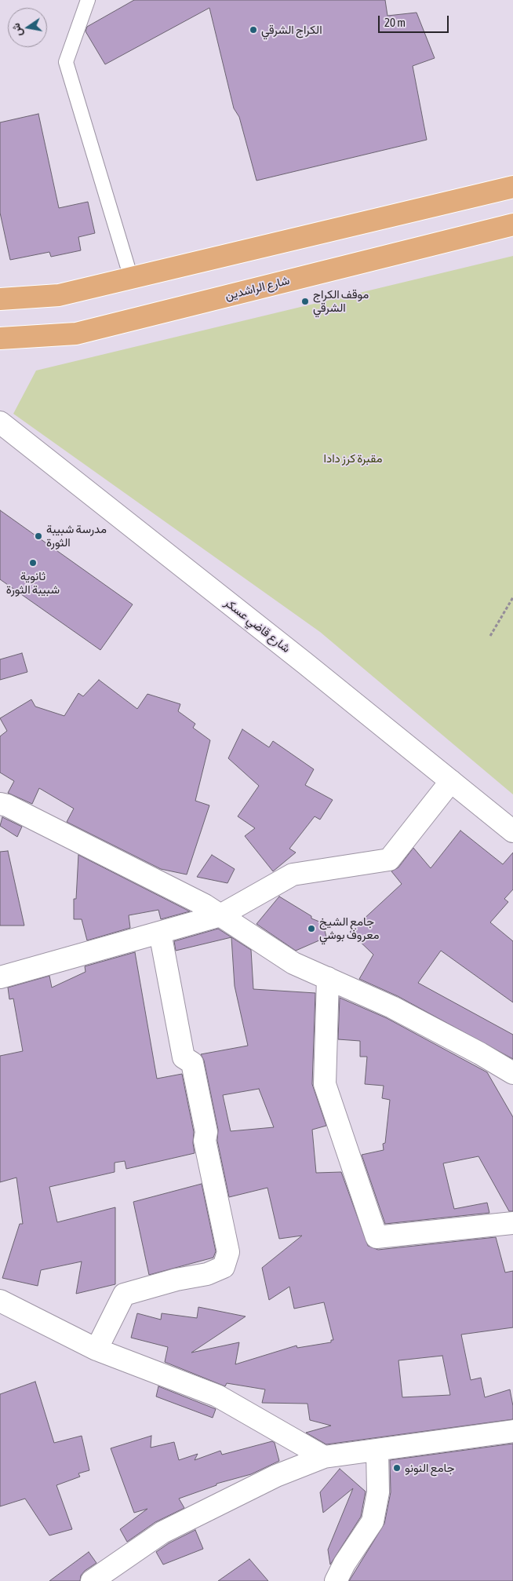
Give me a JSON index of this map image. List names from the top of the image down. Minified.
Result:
{"streets":{"main road":["شارع الراشدين"],"street":["شارع قاضي عسكر"]},"parks":["مقبرة كرز دادا"],"places":["الكراج الشرقي","موقف الكراج الشرقي","مدرسة شبيبة الثورة","ثانوية شبيبة الثورة","جامع الشيخ معروف بوشي","جامع النونو"],"scale_bar":"20 m","north":"left"}
